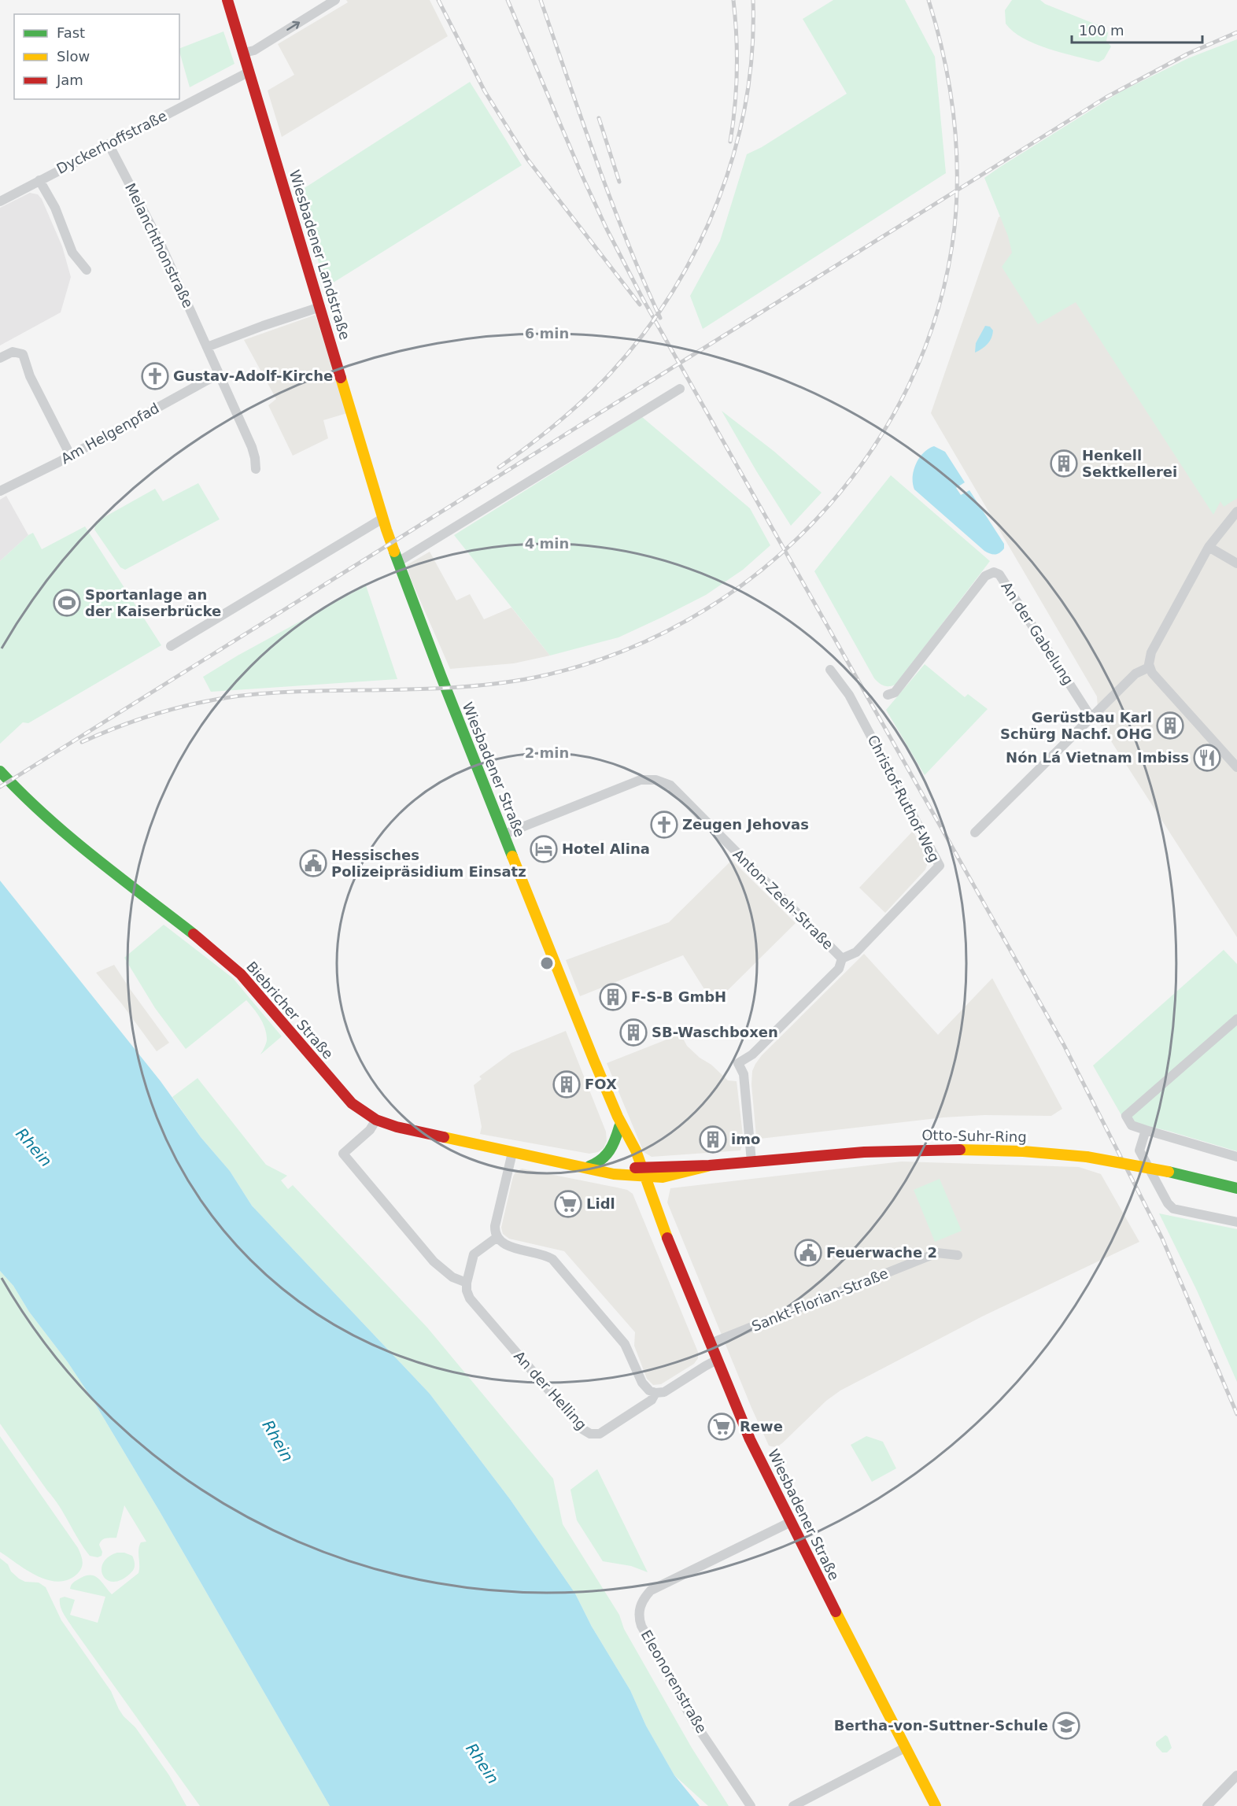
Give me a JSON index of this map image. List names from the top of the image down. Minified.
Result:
{"streets":{"main road":["Wiesbadener Landstraße","Wiesbadener Straße","Biebricher Straße","Otto-Suhr-Ring"],"street":["Dyckerhoffstraße","Melanchthonstraße","Am Helgenpfad","An der Gabelung","Christof-Ruthof-Weg","Anton-Zeeh-Straße","Sankt-Florian-Straße","An der Helling","Eleonorenstraße"]},"crossings":[["Dyckerhoffstraße","Melanchthonstraße"],["Dyckerhoffstraße","Wiesbadener Landstraße"],["Melanchthonstraße","Am Helgenpfad"],["Wiesbadener Landstraße","Wiesbadener Straße"],["Wiesbadener Straße","Anton-Zeeh-Straße"],["Wiesbadener Straße","Biebricher Straße"],["Wiesbadener Straße","Otto-Suhr-Ring"],["Wiesbadener Straße","Sankt-Florian-Straße"],["Wiesbadener Straße","An der Helling"],["Wiesbadener Straße","Eleonorenstraße"],["Christof-Ruthof-Weg","Anton-Zeeh-Straße"],["Christof-Ruthof-Weg","Otto-Suhr-Ring"],["Biebricher Straße","Otto-Suhr-Ring"]],"water":["Rhein"],"places":{"church":["Gustav-Adolf-Kirche","Zeugen Jehovas"],"building":["Henkell Sektkellerei","Gerüstbau Karl Schürg Nachf. OHG","F-S-B GmbH","SB-Waschboxen","FOX","imo"],"sports":["Sportanlage an der Kaiserbrücke"],"restaurant":["Nón Lá Vietnam Imbiss"],"hotel":["Hotel Alina"],"public building":["Hessisches Polizeipräsidium Einsatz","Feuerwache 2"],"supermarket":["Lidl","Rewe"],"school or university":["Bertha-von-Suttner-Schule"]},"legend":["Fast","Slow","Jam"],"scale_bar":"100 m","rings":["6 min","4 min","2 min"]}
